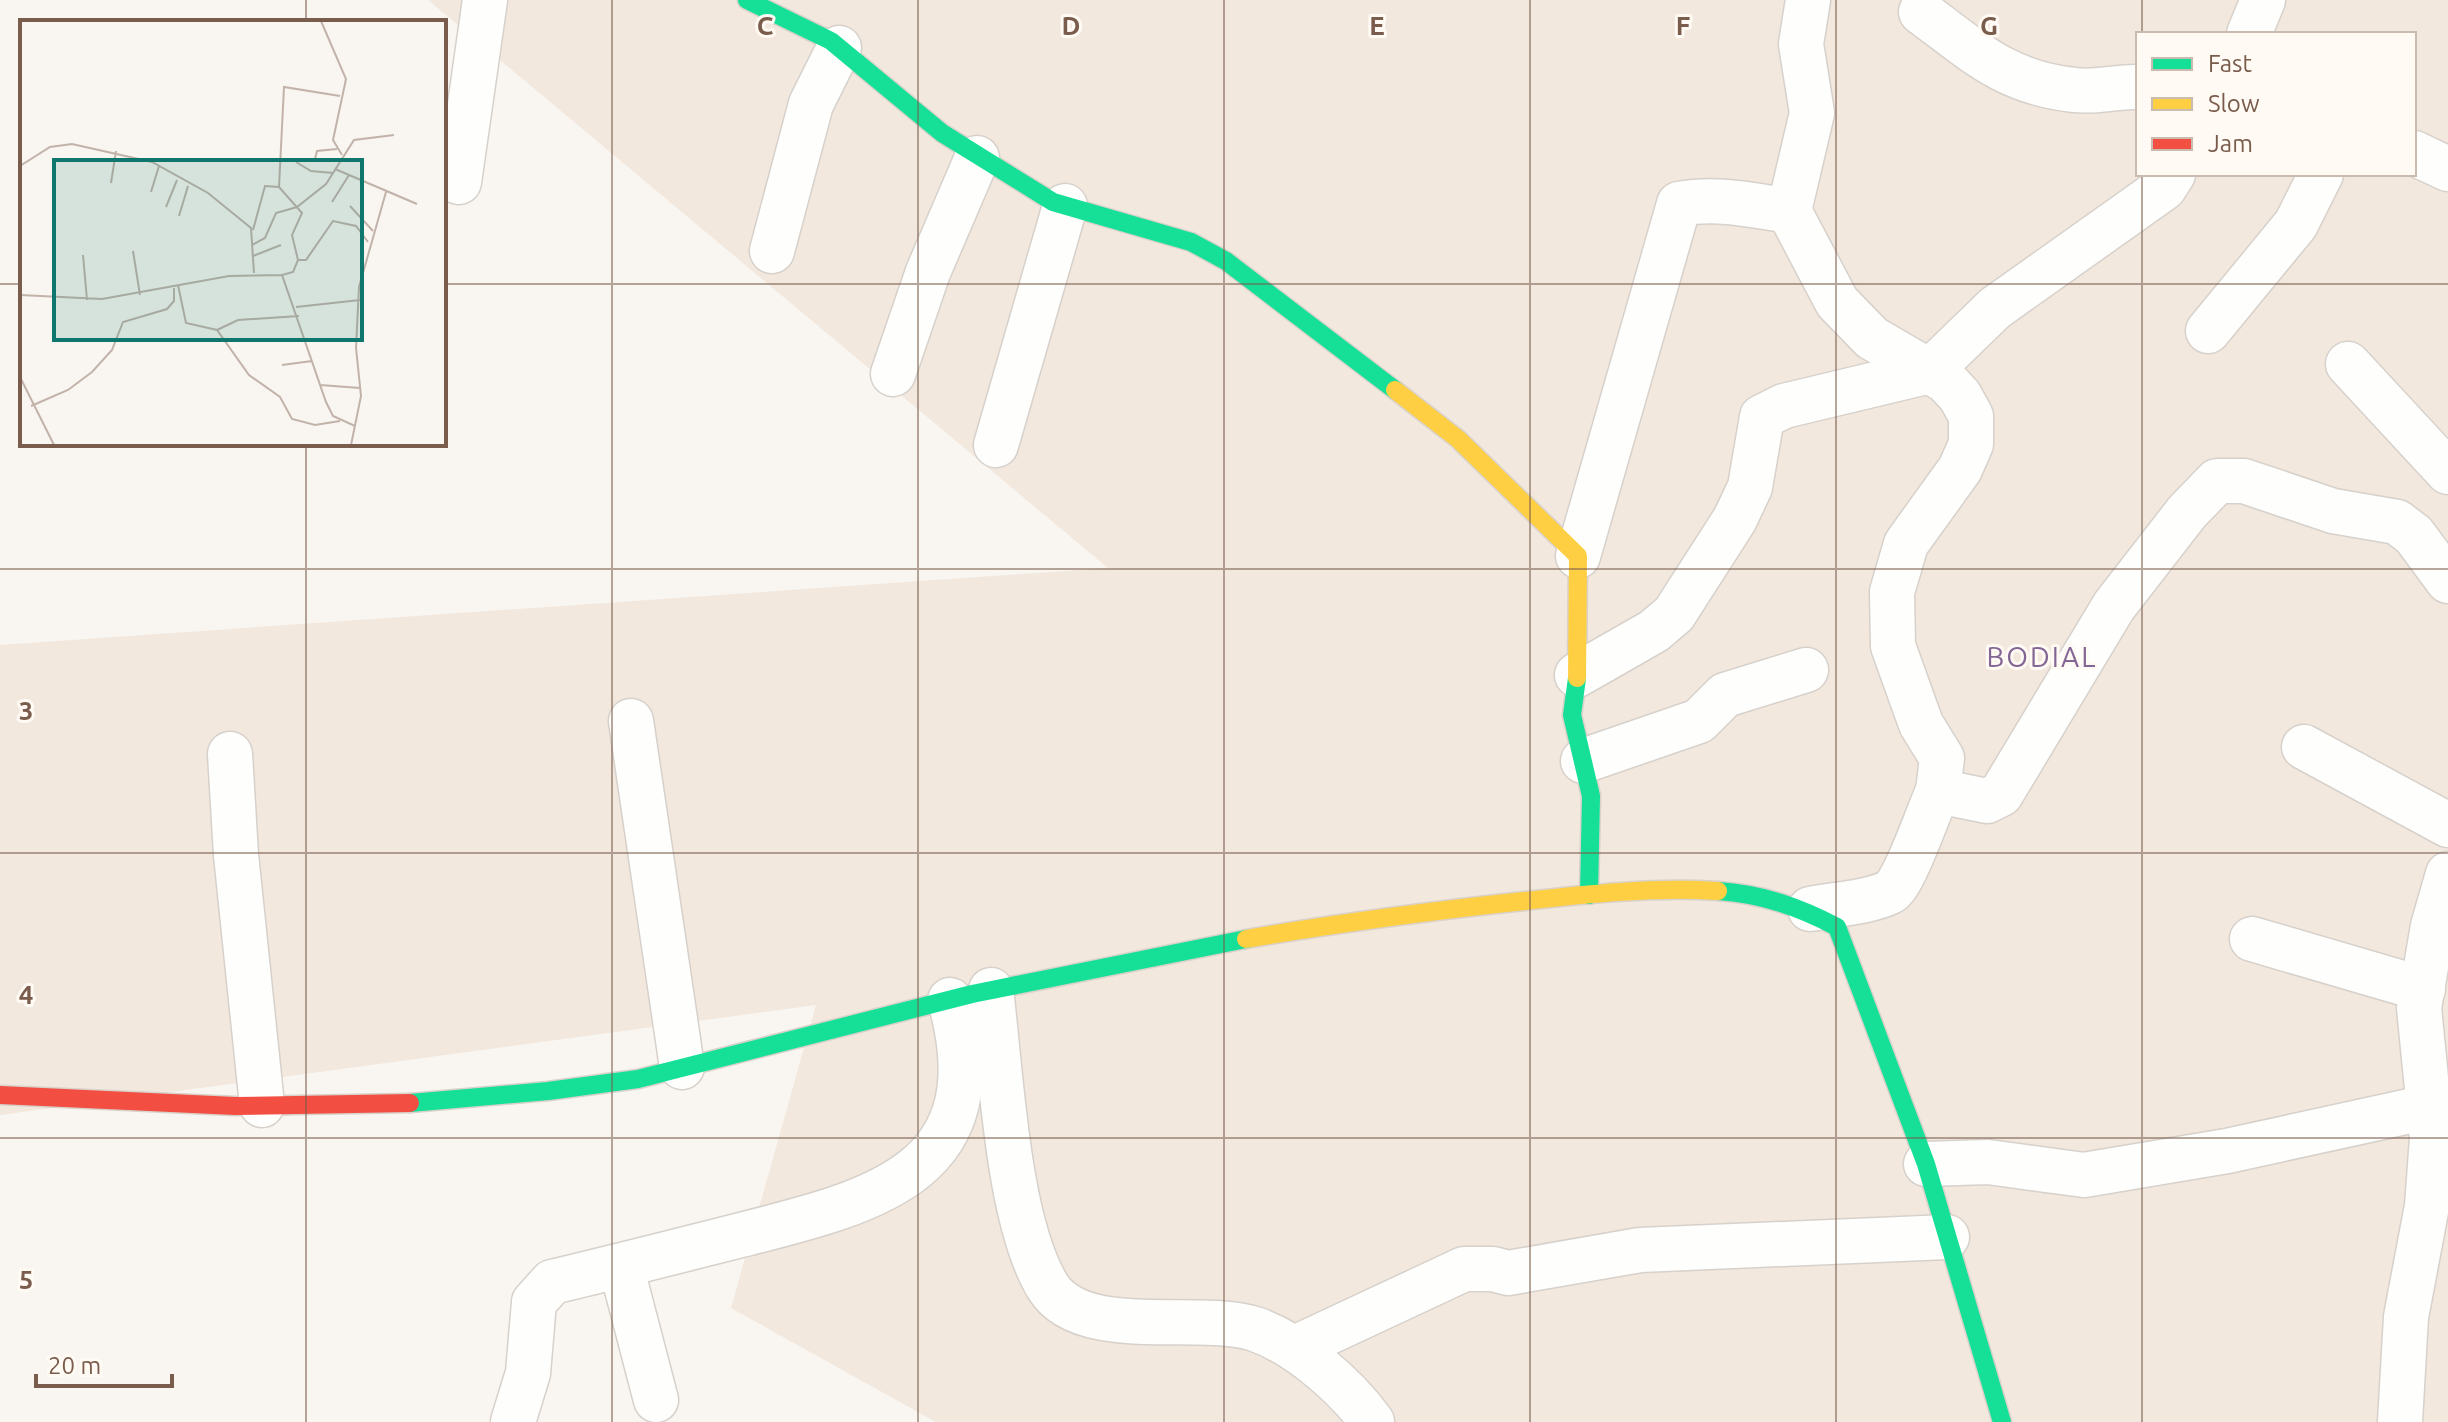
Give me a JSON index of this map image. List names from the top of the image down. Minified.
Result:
{"districts":["BODIAL"],"legend":["Fast","Slow","Jam"],"scale_bar":"20 m","grid":{"columns":["C","D","E","F","G"],"rows":["3","4","5"]}}
